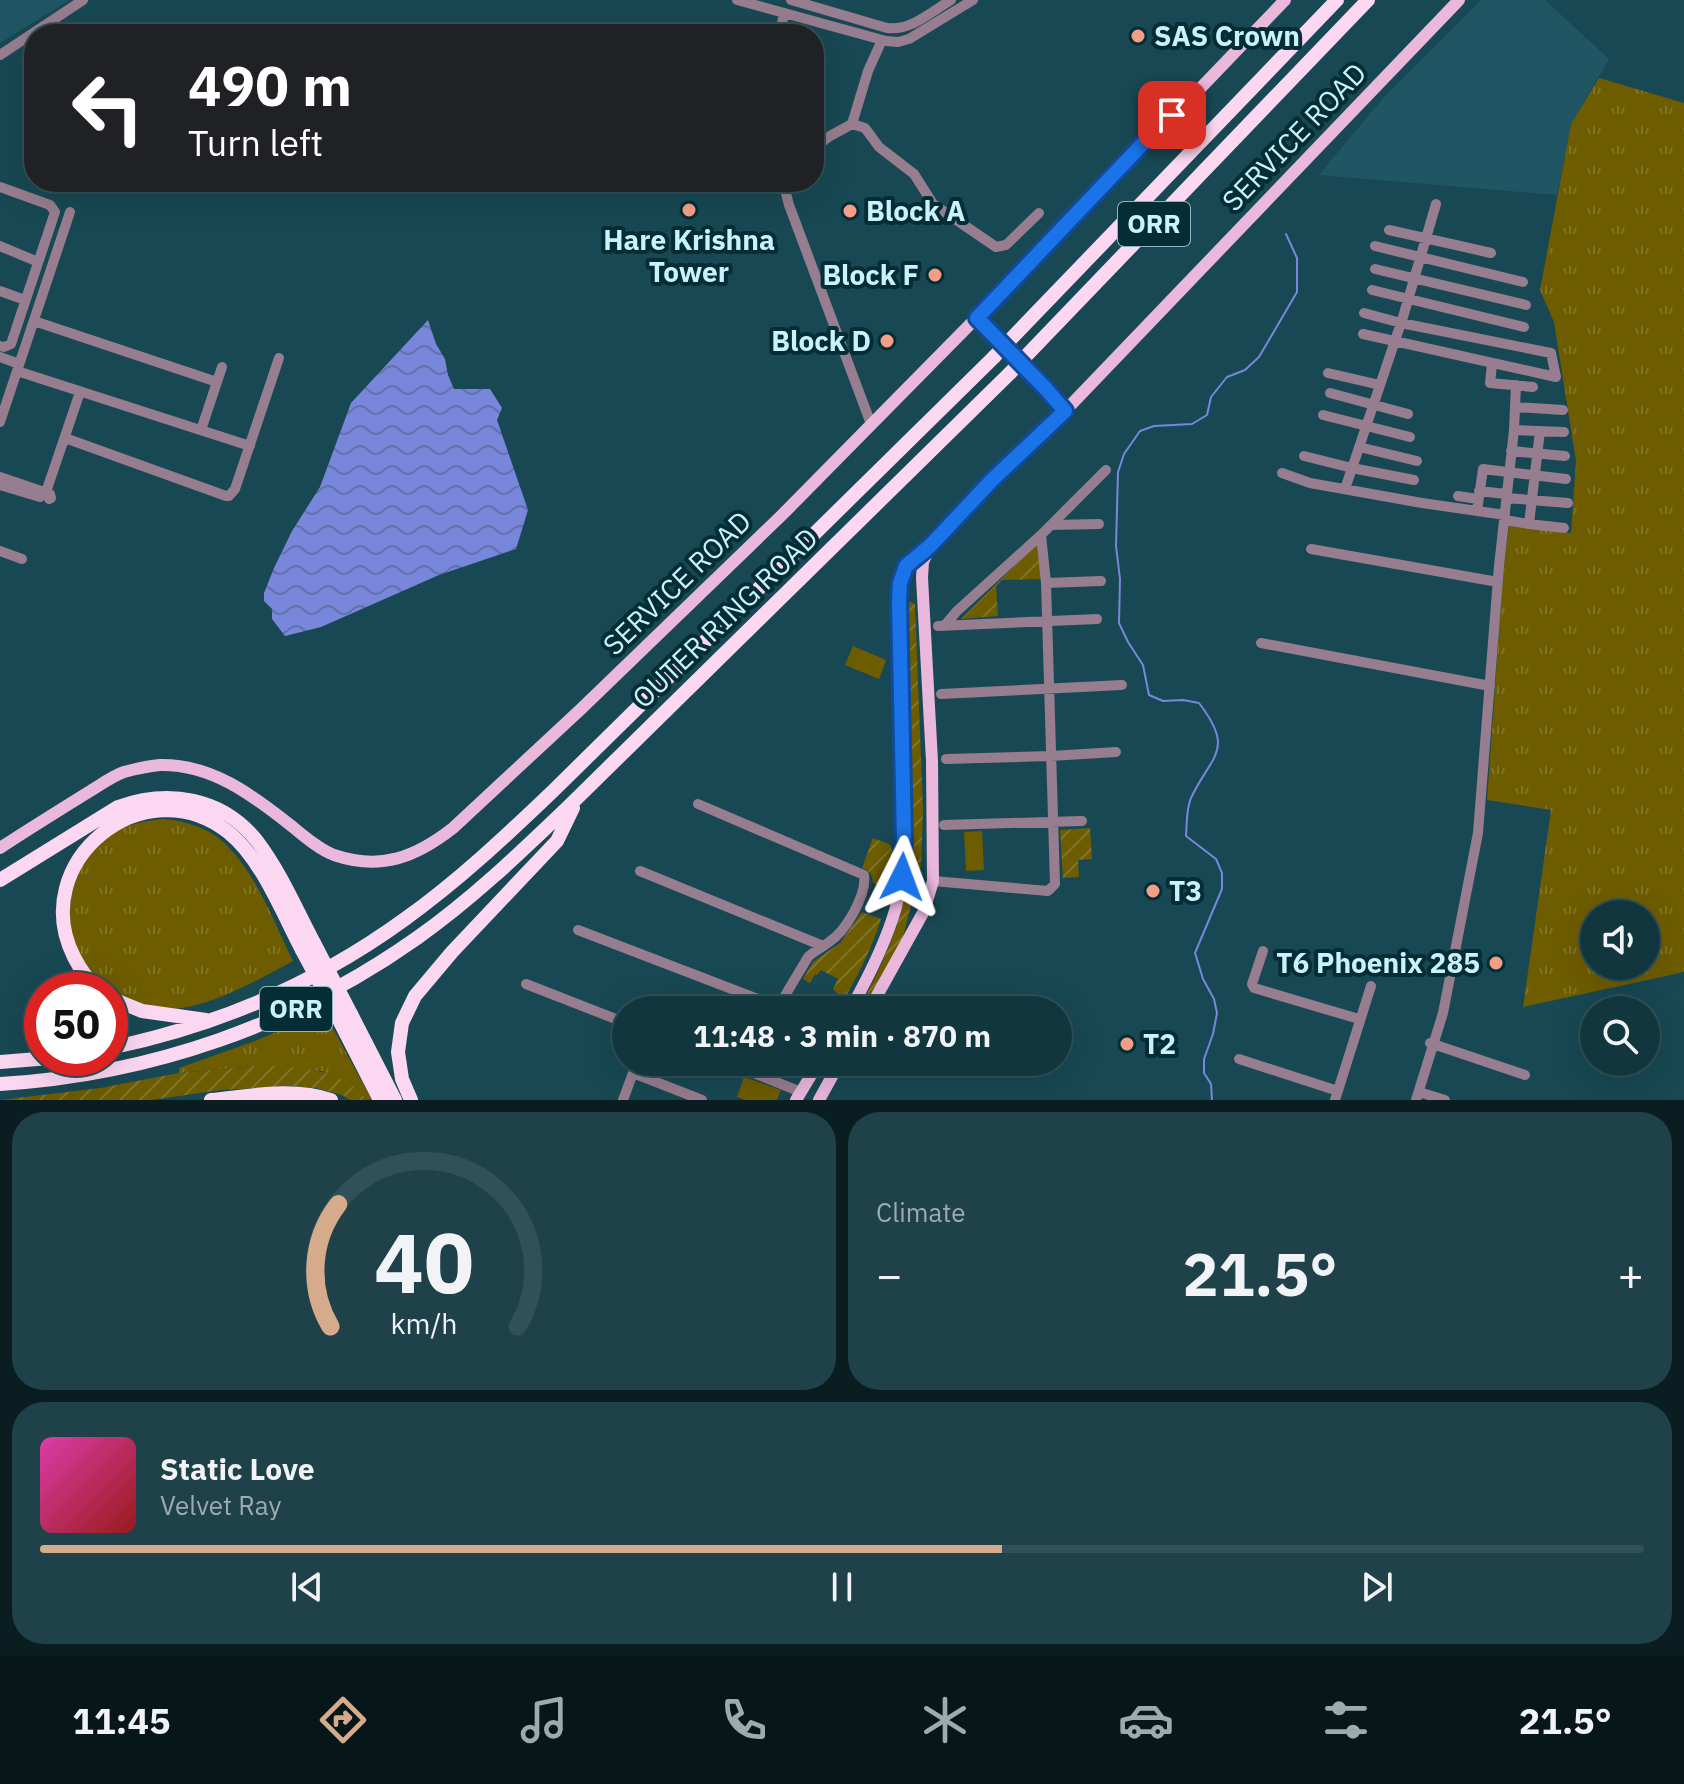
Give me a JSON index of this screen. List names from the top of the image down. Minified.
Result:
{"streets":{"highway":["ORR","OUTER RING ROAD"],"main road":["SERVICE ROAD"]},"places":["SAS Crown","Hare Krishna Tower","Block A","Block F","Block D","T3","T6 Phoenix 285","T2"],"page":{"turn":["490 m","Turn left"],"limit":"50","trip":"11:48 · 3 min · 870 m","tile":"Climate","heat":["−","21.5°","+"],"song":["Static Love","Velvet Ray"],"tabs":["11:45","21.5°"],"gauge":["40","km/h"]}}
